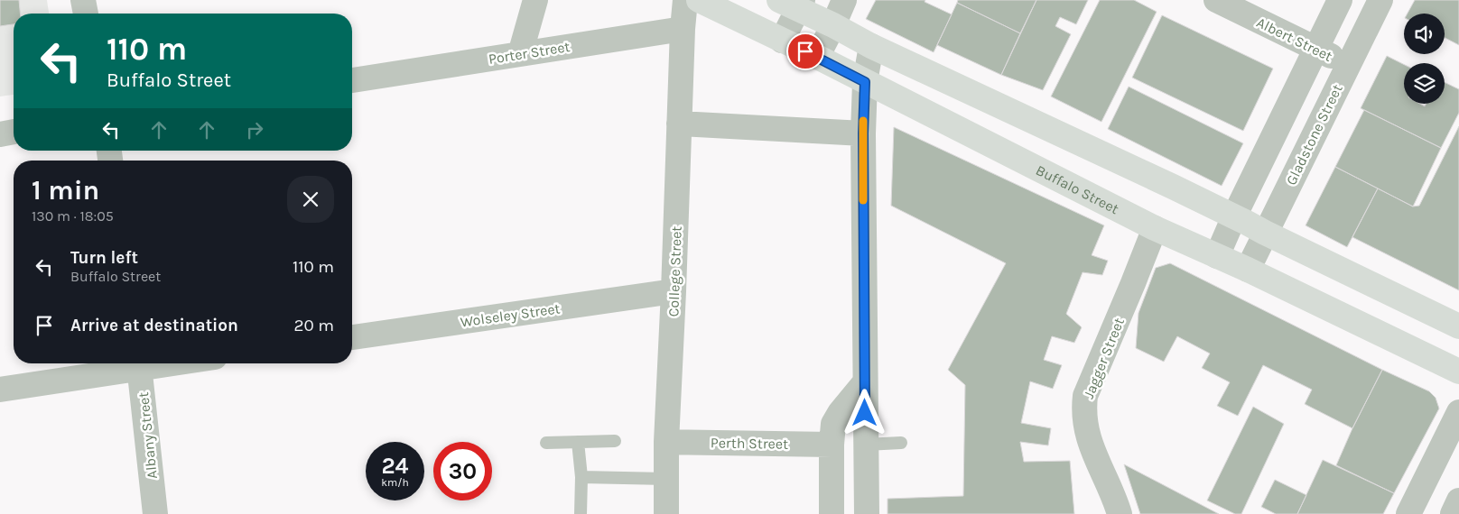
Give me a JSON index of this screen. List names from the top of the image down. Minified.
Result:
{"streets":{"main road":["Buffalo Street"],"street":["Albert Street","Porter Street","Gladstone Street","College Street","Wolseley Street","Jagger Street","Albany Street","Perth Street"]},"crossings":[["Albert Street","Gladstone Street"],["Porter Street","College Street"],["Gladstone Street","Buffalo Street"],["Buffalo Street","Jagger Street"],["College Street","Wolseley Street"],["College Street","Perth Street"]],"page":{"turn":["110 m","Buffalo Street"],"heading":["1 min","130 m · 18:05"],"list":[{"name":"Turn left","note":"Buffalo Street","value":"110 m"},{"name":"Arrive at destination","value":"20 m"}],"speed":"24 km/h","limit":"30"}}
